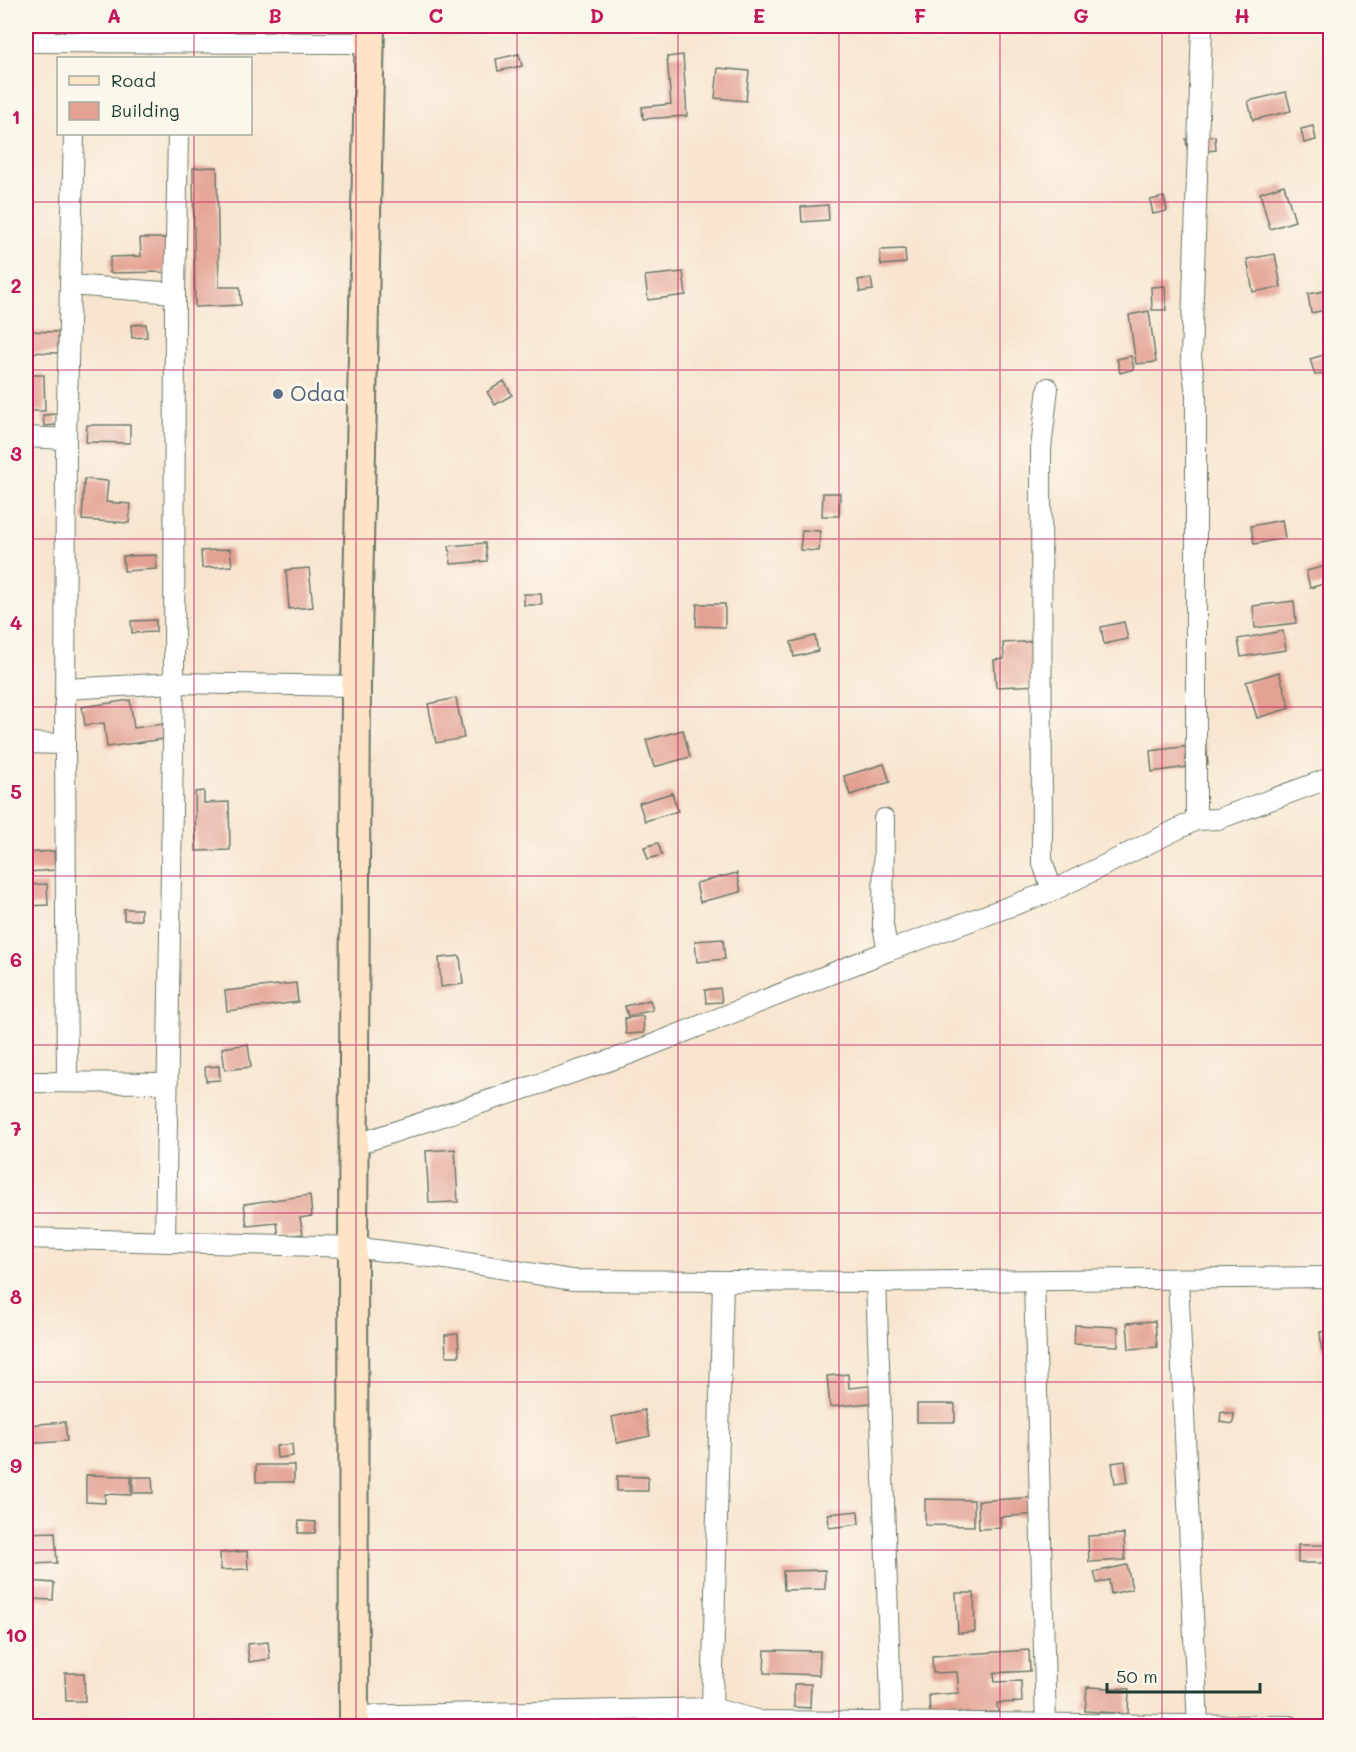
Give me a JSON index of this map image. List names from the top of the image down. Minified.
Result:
{"places":["Odaa"],"legend":["Road","Building"],"scale_bar":"50 m","grid":{"columns":["A","B","C","D","E","F","G","H"],"rows":["1","2","3","4","5","6","7","8","9","10"]}}
